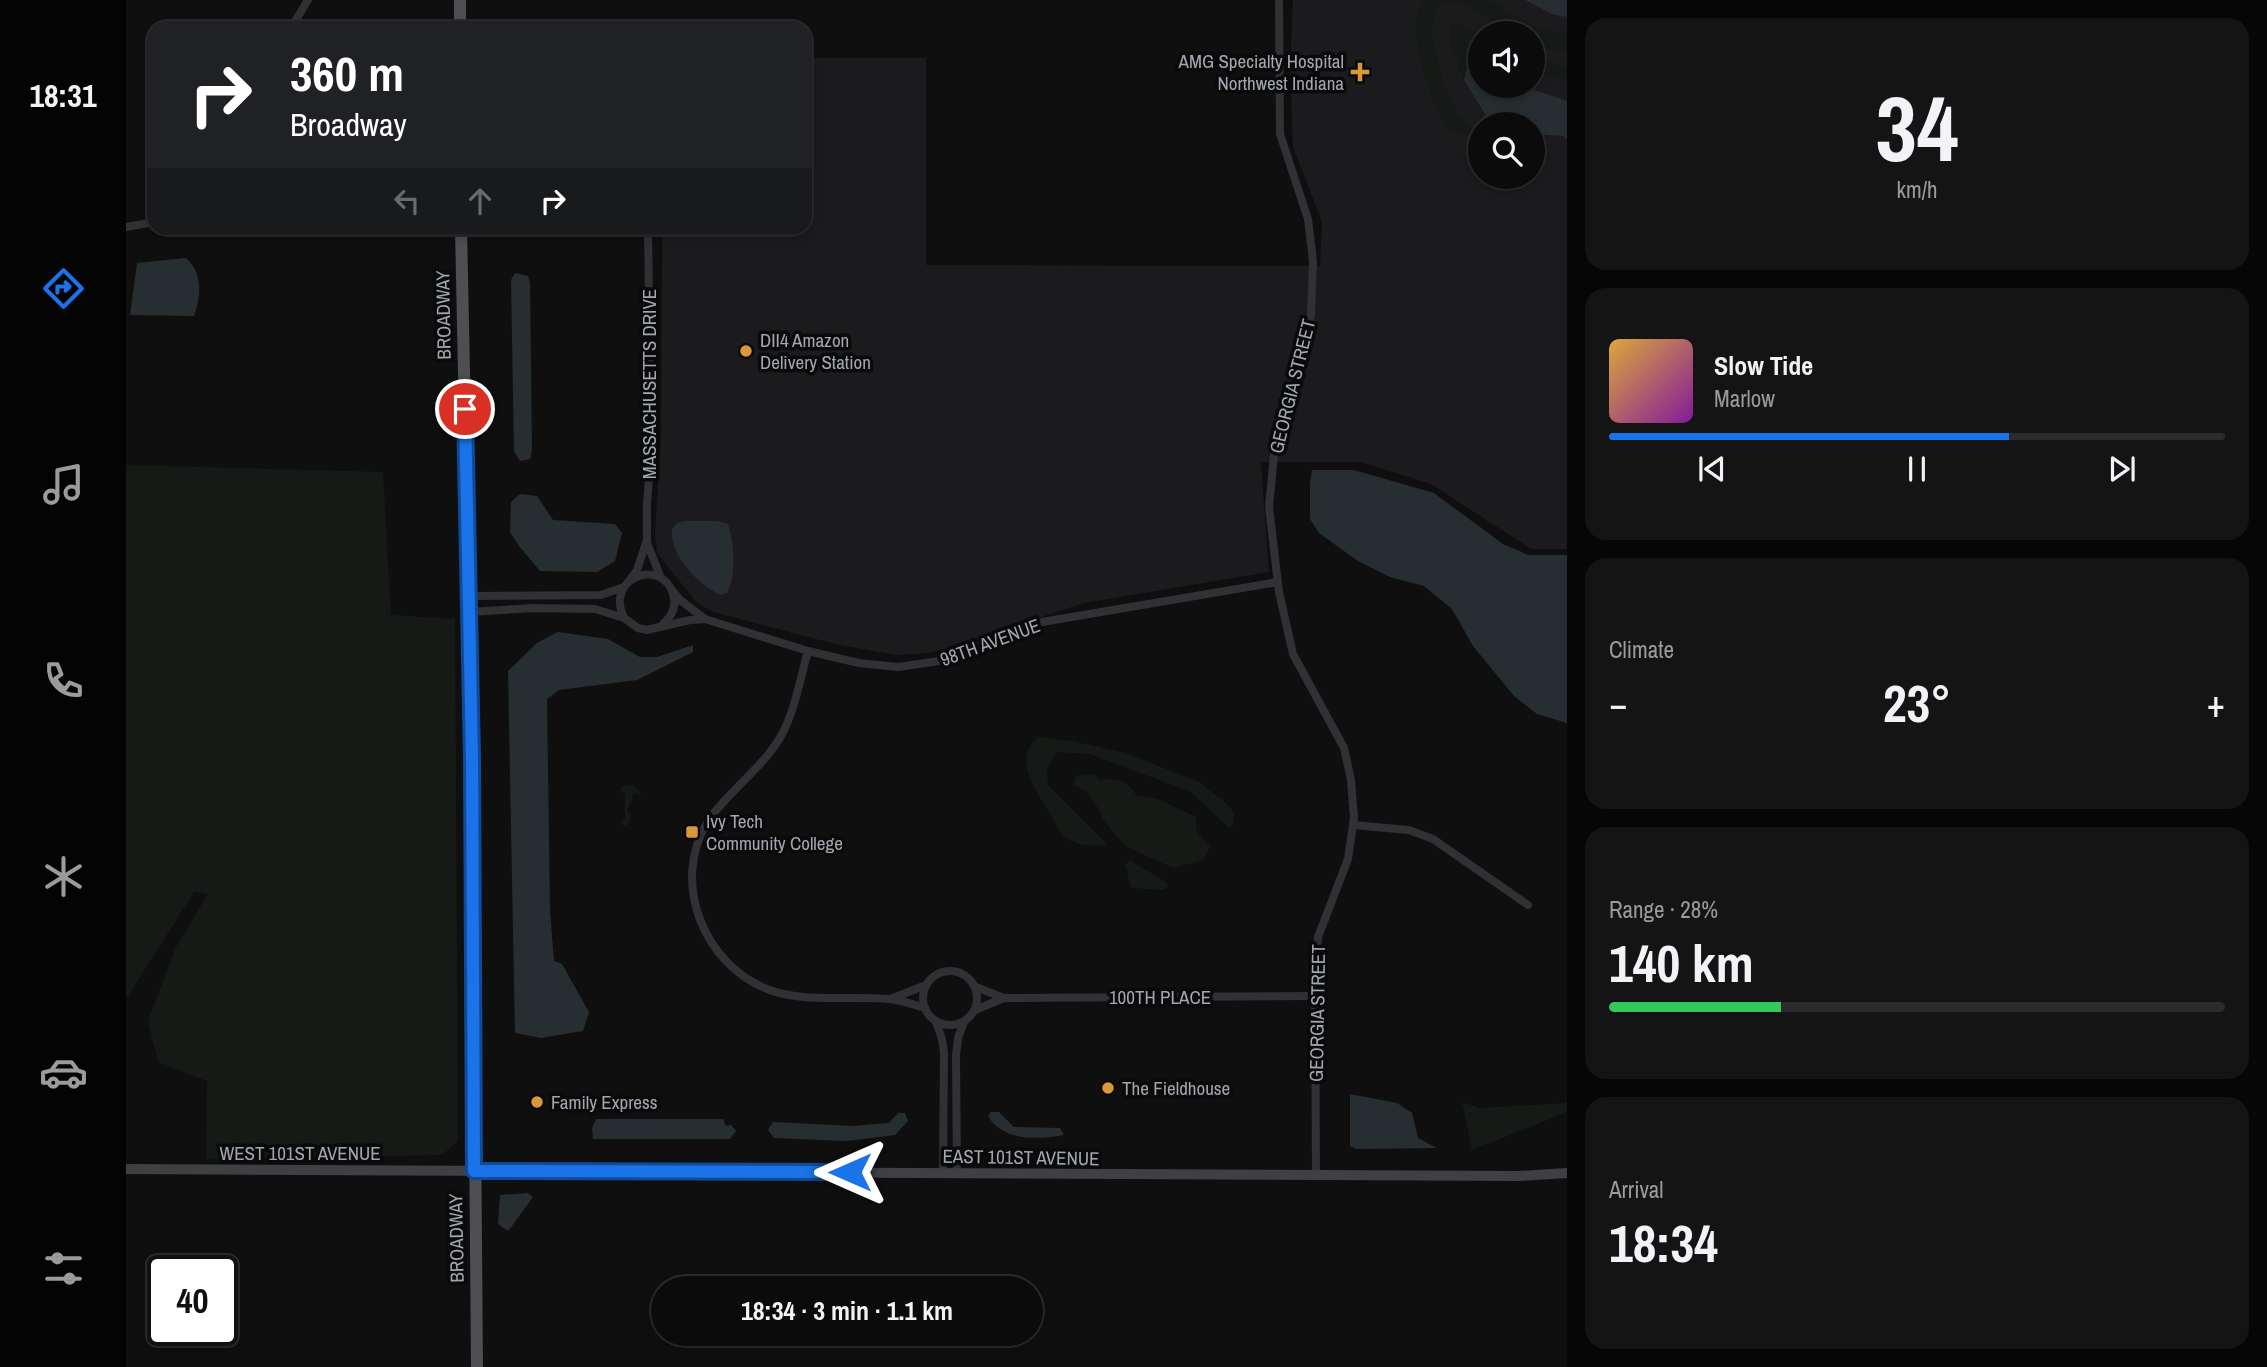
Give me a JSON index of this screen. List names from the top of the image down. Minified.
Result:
{"streets":{"main road":["BROADWAY"],"street":["MASSACHUSETTS DRIVE","GEORGIA STREET","98TH AVENUE","100TH PLACE","WEST 101ST AVENUE","EAST 101ST AVENUE"]},"crossings":[["BROADWAY","98TH AVENUE"],["BROADWAY","WEST 101ST AVENUE"],["BROADWAY","EAST 101ST AVENUE"],["GEORGIA STREET","98TH AVENUE"],["GEORGIA STREET","100TH PLACE"],["GEORGIA STREET","EAST 101ST AVENUE"],["WEST 101ST AVENUE","EAST 101ST AVENUE"]],"places":{"health":["AMG Specialty Hospital Northwest Indiana"],"other":["DII4 Amazon Delivery Station","The Fieldhouse","Family Express"],"transit":["Ivy Tech Community College"]},"page":{"tabs":"18:31","tile":[["34","km/h"],"Climate",["Range · 28%","140 km"],["Arrival","18:34"]],"turn":["360 m","Broadway"],"song":["Slow Tide","Marlow"],"heat":["−","23°","+"],"limit":"40","trip":"18:34 · 3 min · 1.1 km"}}
